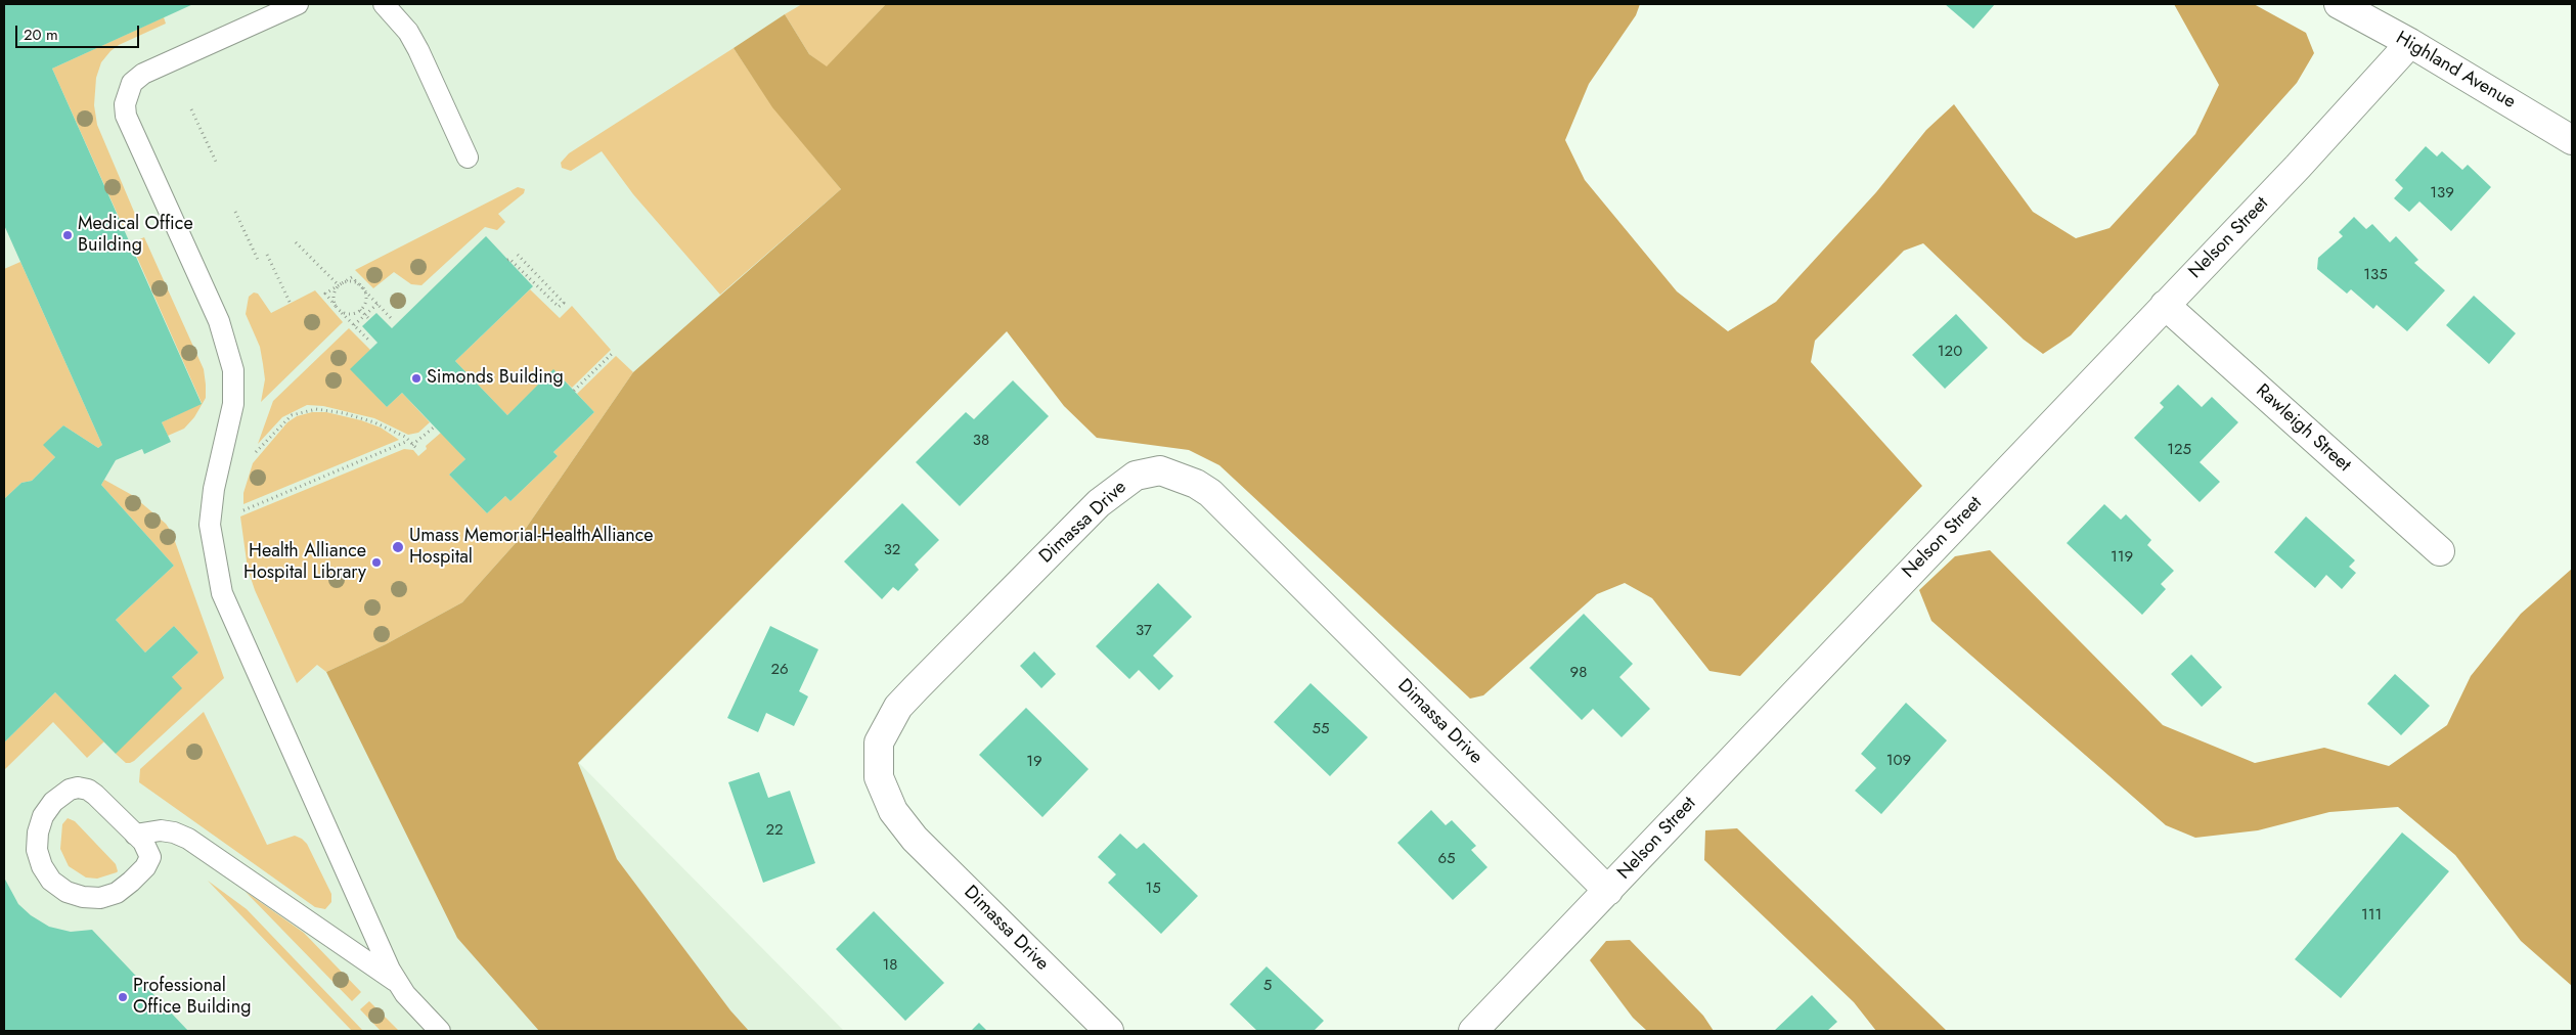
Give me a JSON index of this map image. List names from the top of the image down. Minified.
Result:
{"streets":{"street":["Highland Avenue","Nelson Street","Rawleigh Street","Dimassa Drive"]},"crossings":[["Highland Avenue","Nelson Street"],["Nelson Street","Rawleigh Street"],["Nelson Street","Dimassa Drive"]],"places":["Medical Office Building","Simonds Building","Umass Memorial-HealthAlliance Hospital","Health Alliance Hospital Library","Professional Office Building"],"house_numbers":["139","135","120","38","125","32","119","37","26","98","55","109","19","22","65","15","111","18","5"],"scale_bar":"20 m"}
